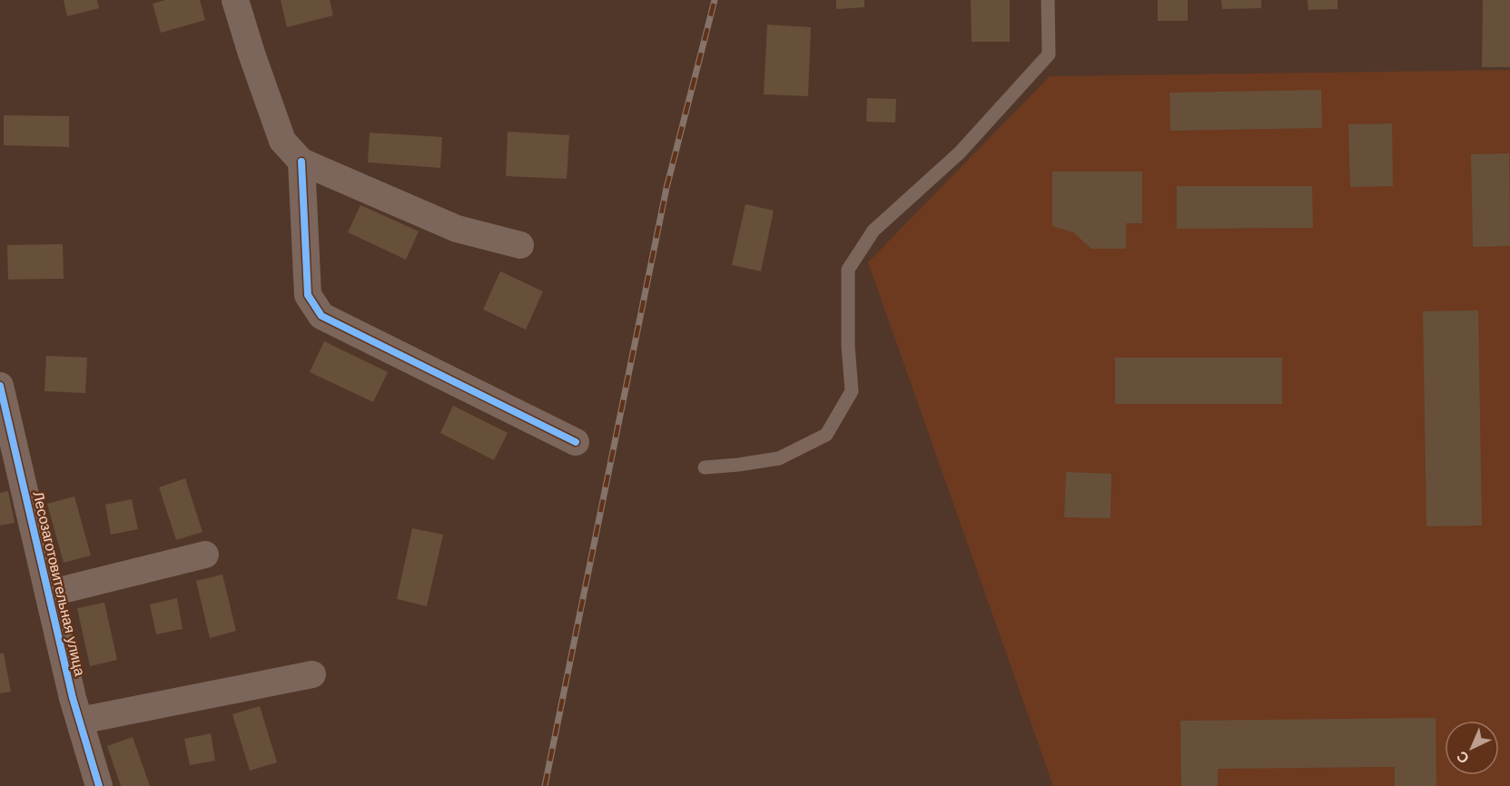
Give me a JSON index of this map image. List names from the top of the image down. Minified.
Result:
{"streets":{"street":["Лесозаготовительная улица"]},"north":"bottom left"}
